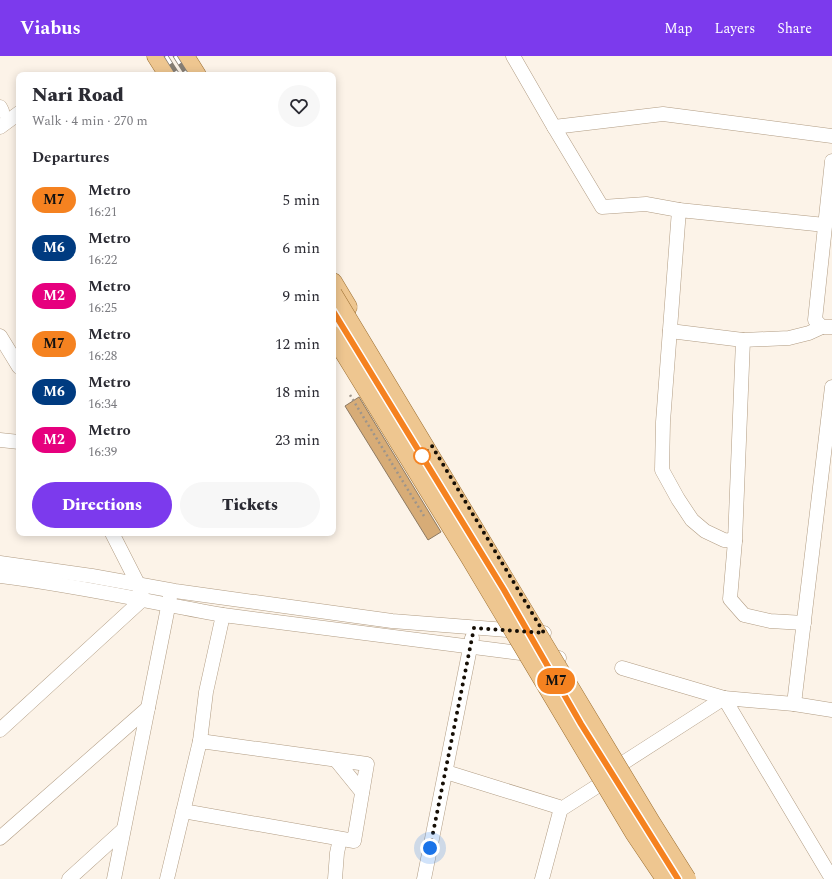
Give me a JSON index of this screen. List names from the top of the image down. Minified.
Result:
{"lines":["metro line M7"],"page":{"header":"Viabus","nav":["Map","Layers","Share"],"on_map":"M7","heading":[["Nari Road","Walk · 4 min · 270 m"],"Departures"],"list":[{"mark":"M7","name":"Metro","note":"16:21","value":"5 min"},{"mark":"M6","name":"Metro","note":"16:22","value":"6 min"},{"mark":"M2","name":"Metro","note":"16:25","value":"9 min"},{"mark":"M7","name":"Metro","note":"16:28","value":"12 min"},{"mark":"M6","name":"Metro","note":"16:34","value":"18 min"},{"mark":"M2","name":"Metro","note":"16:39","value":"23 min"}],"buttons":["Directions","Tickets"]}}
